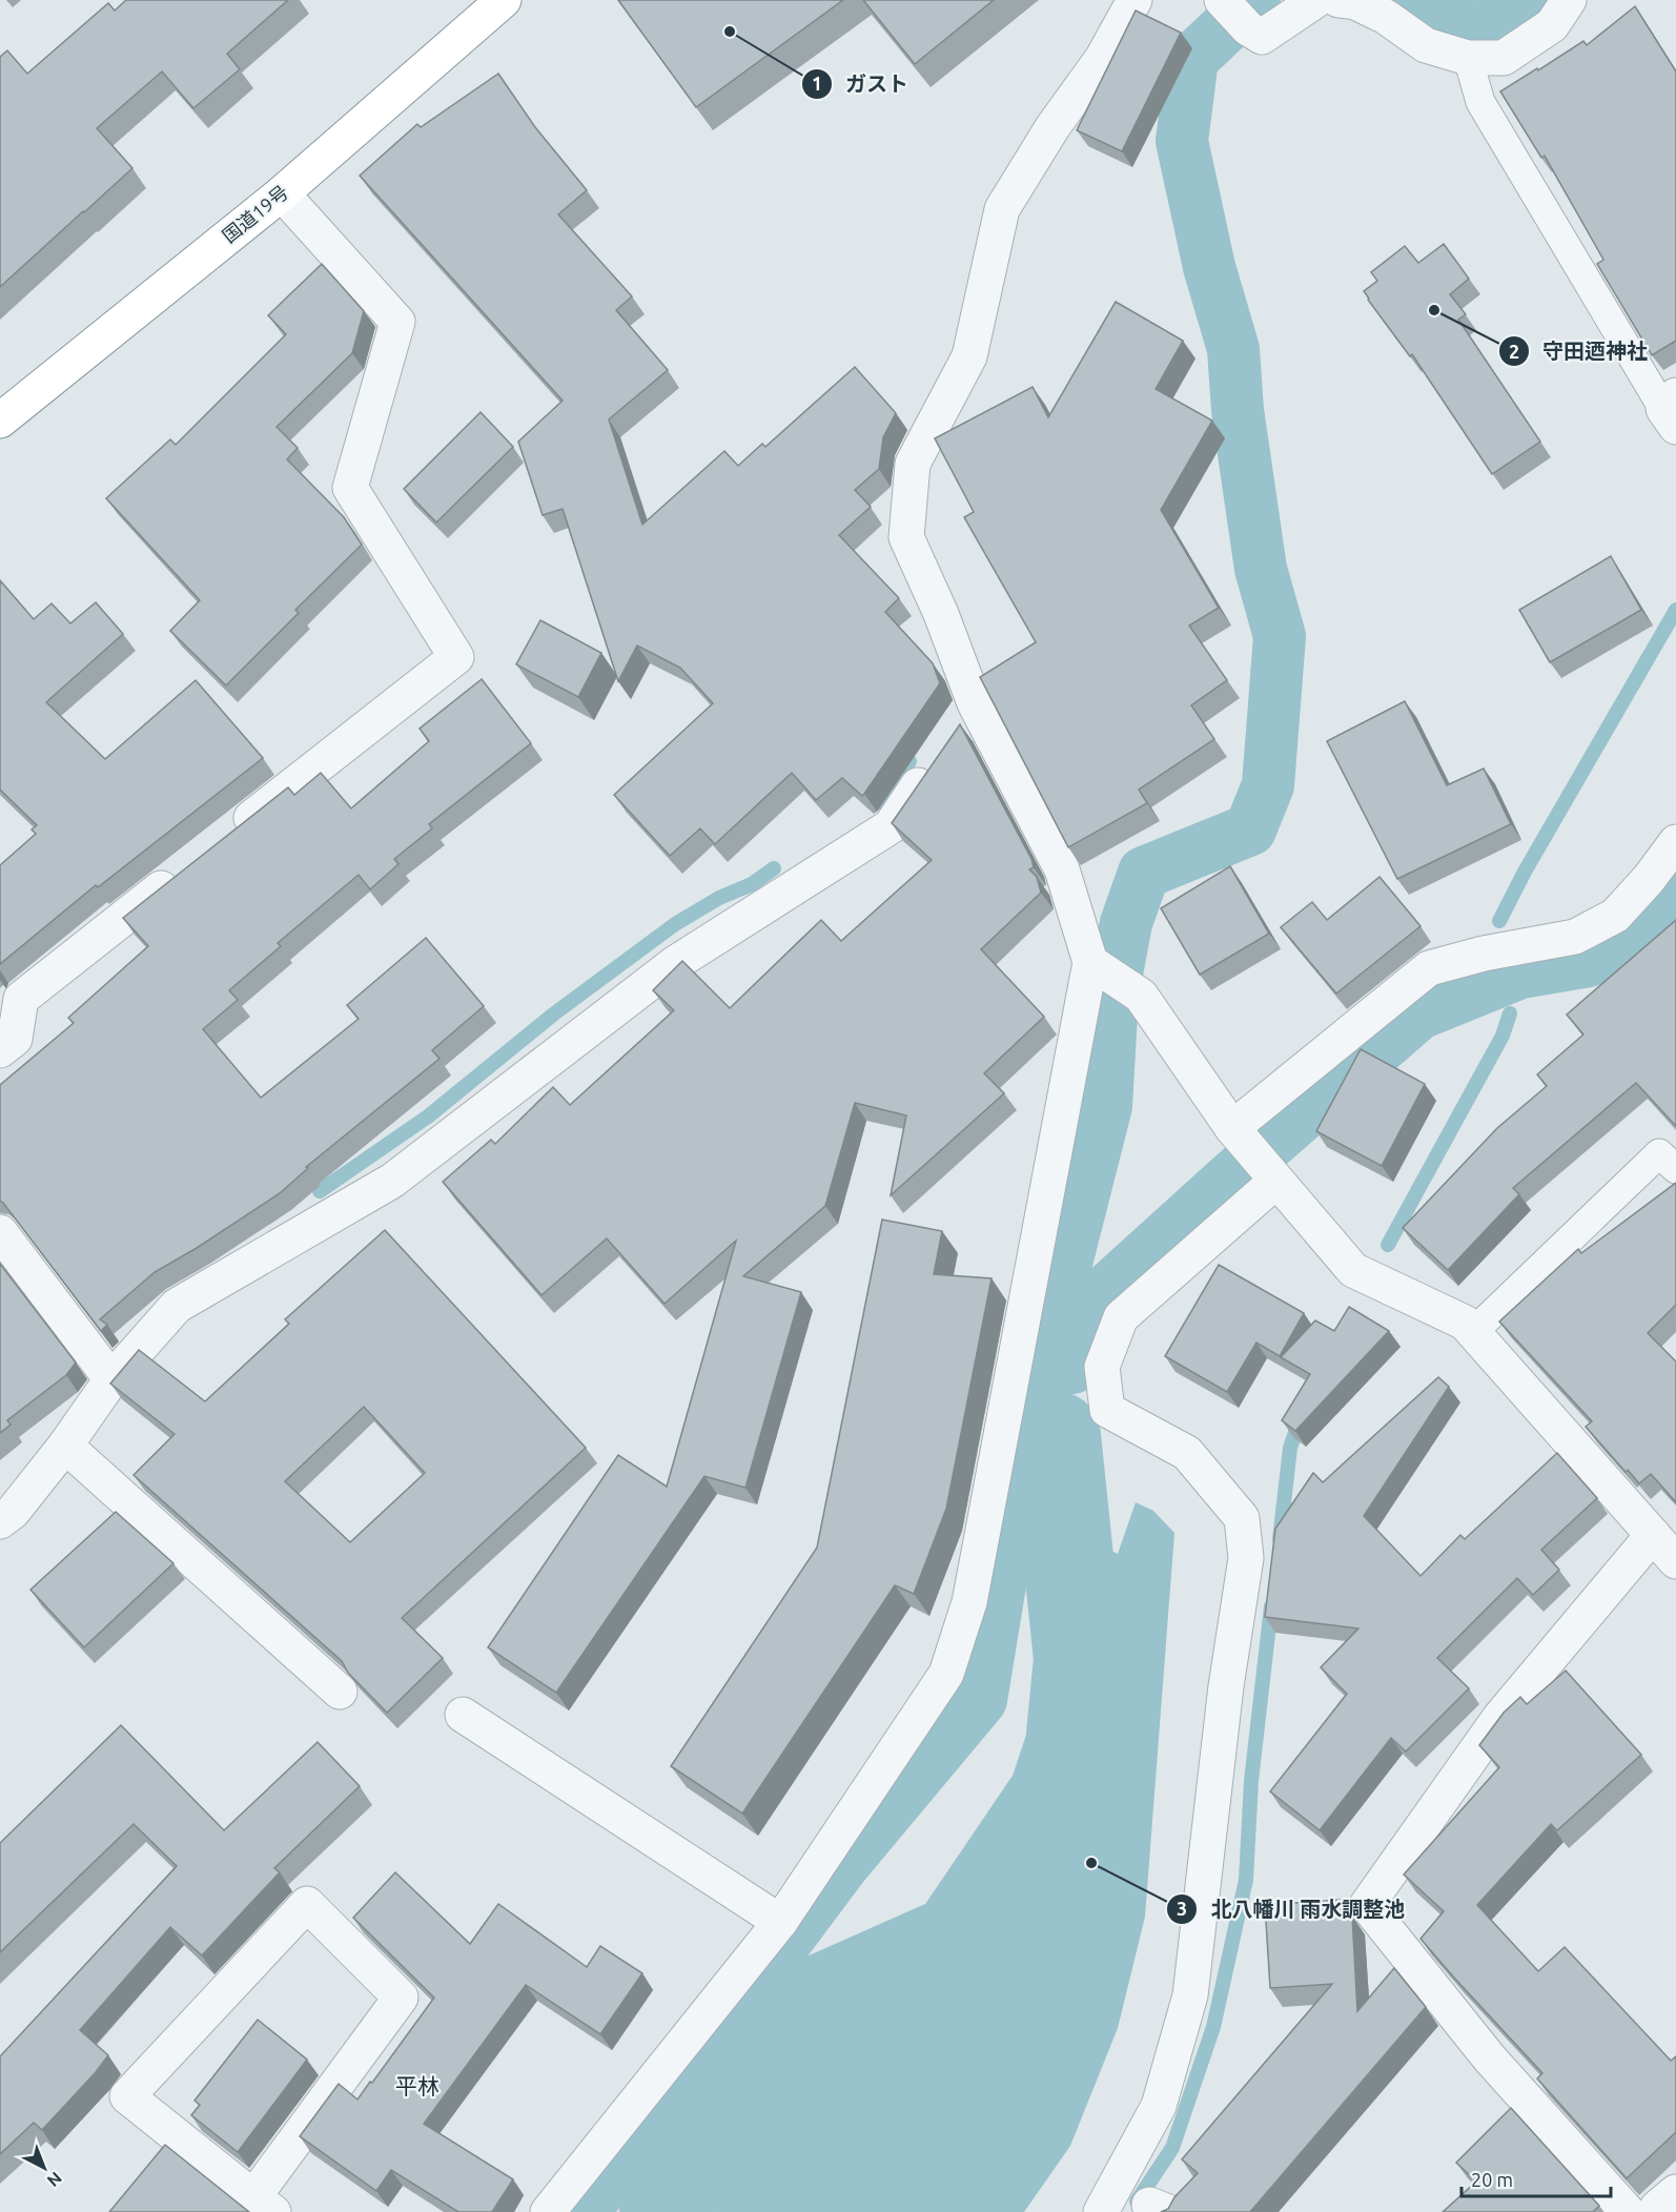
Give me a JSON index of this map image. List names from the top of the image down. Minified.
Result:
{"streets":{"highway":["国道19号"]},"districts":["平林"],"places":["ガスト","守田迺神社","北八幡川 雨水調整池"],"scale_bar":"20 m","north":"bottom right"}
